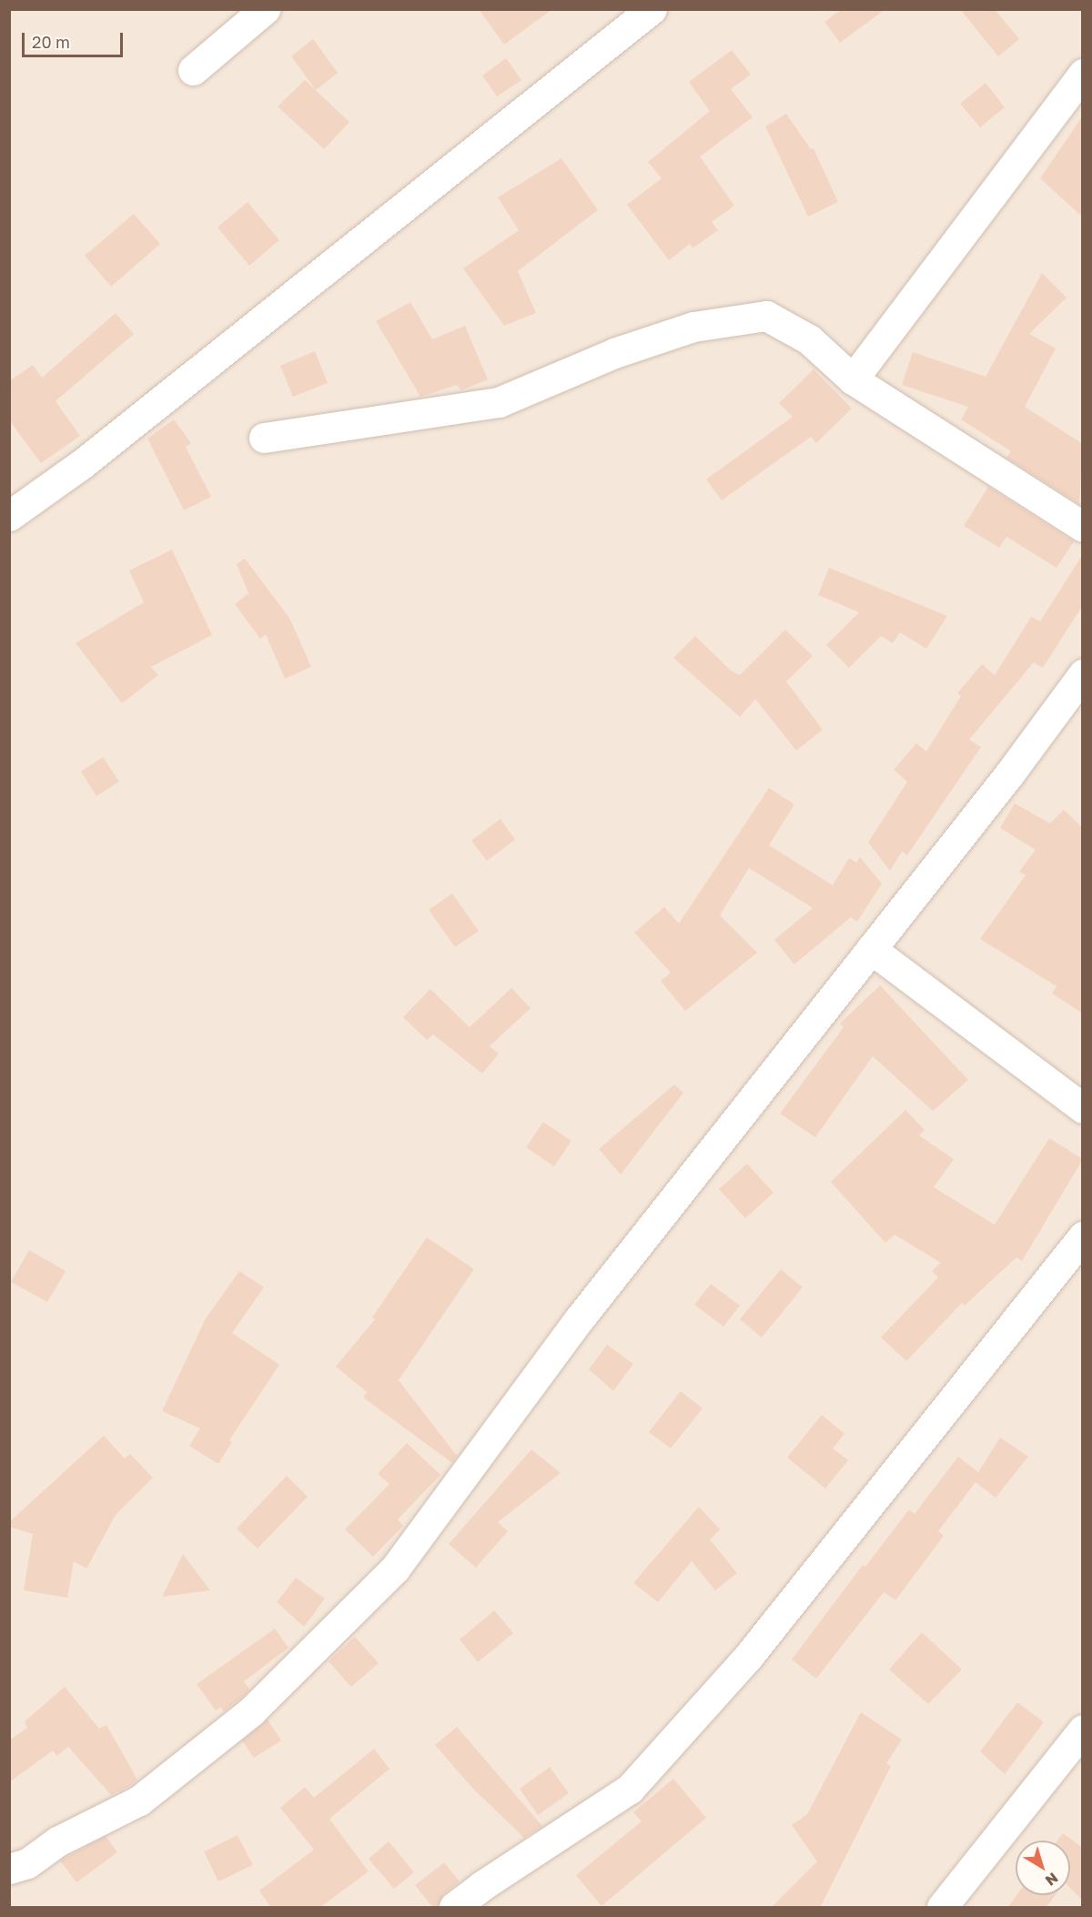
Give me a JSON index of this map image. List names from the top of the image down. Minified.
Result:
{"scale_bar":"20 m","north":"bottom right"}
